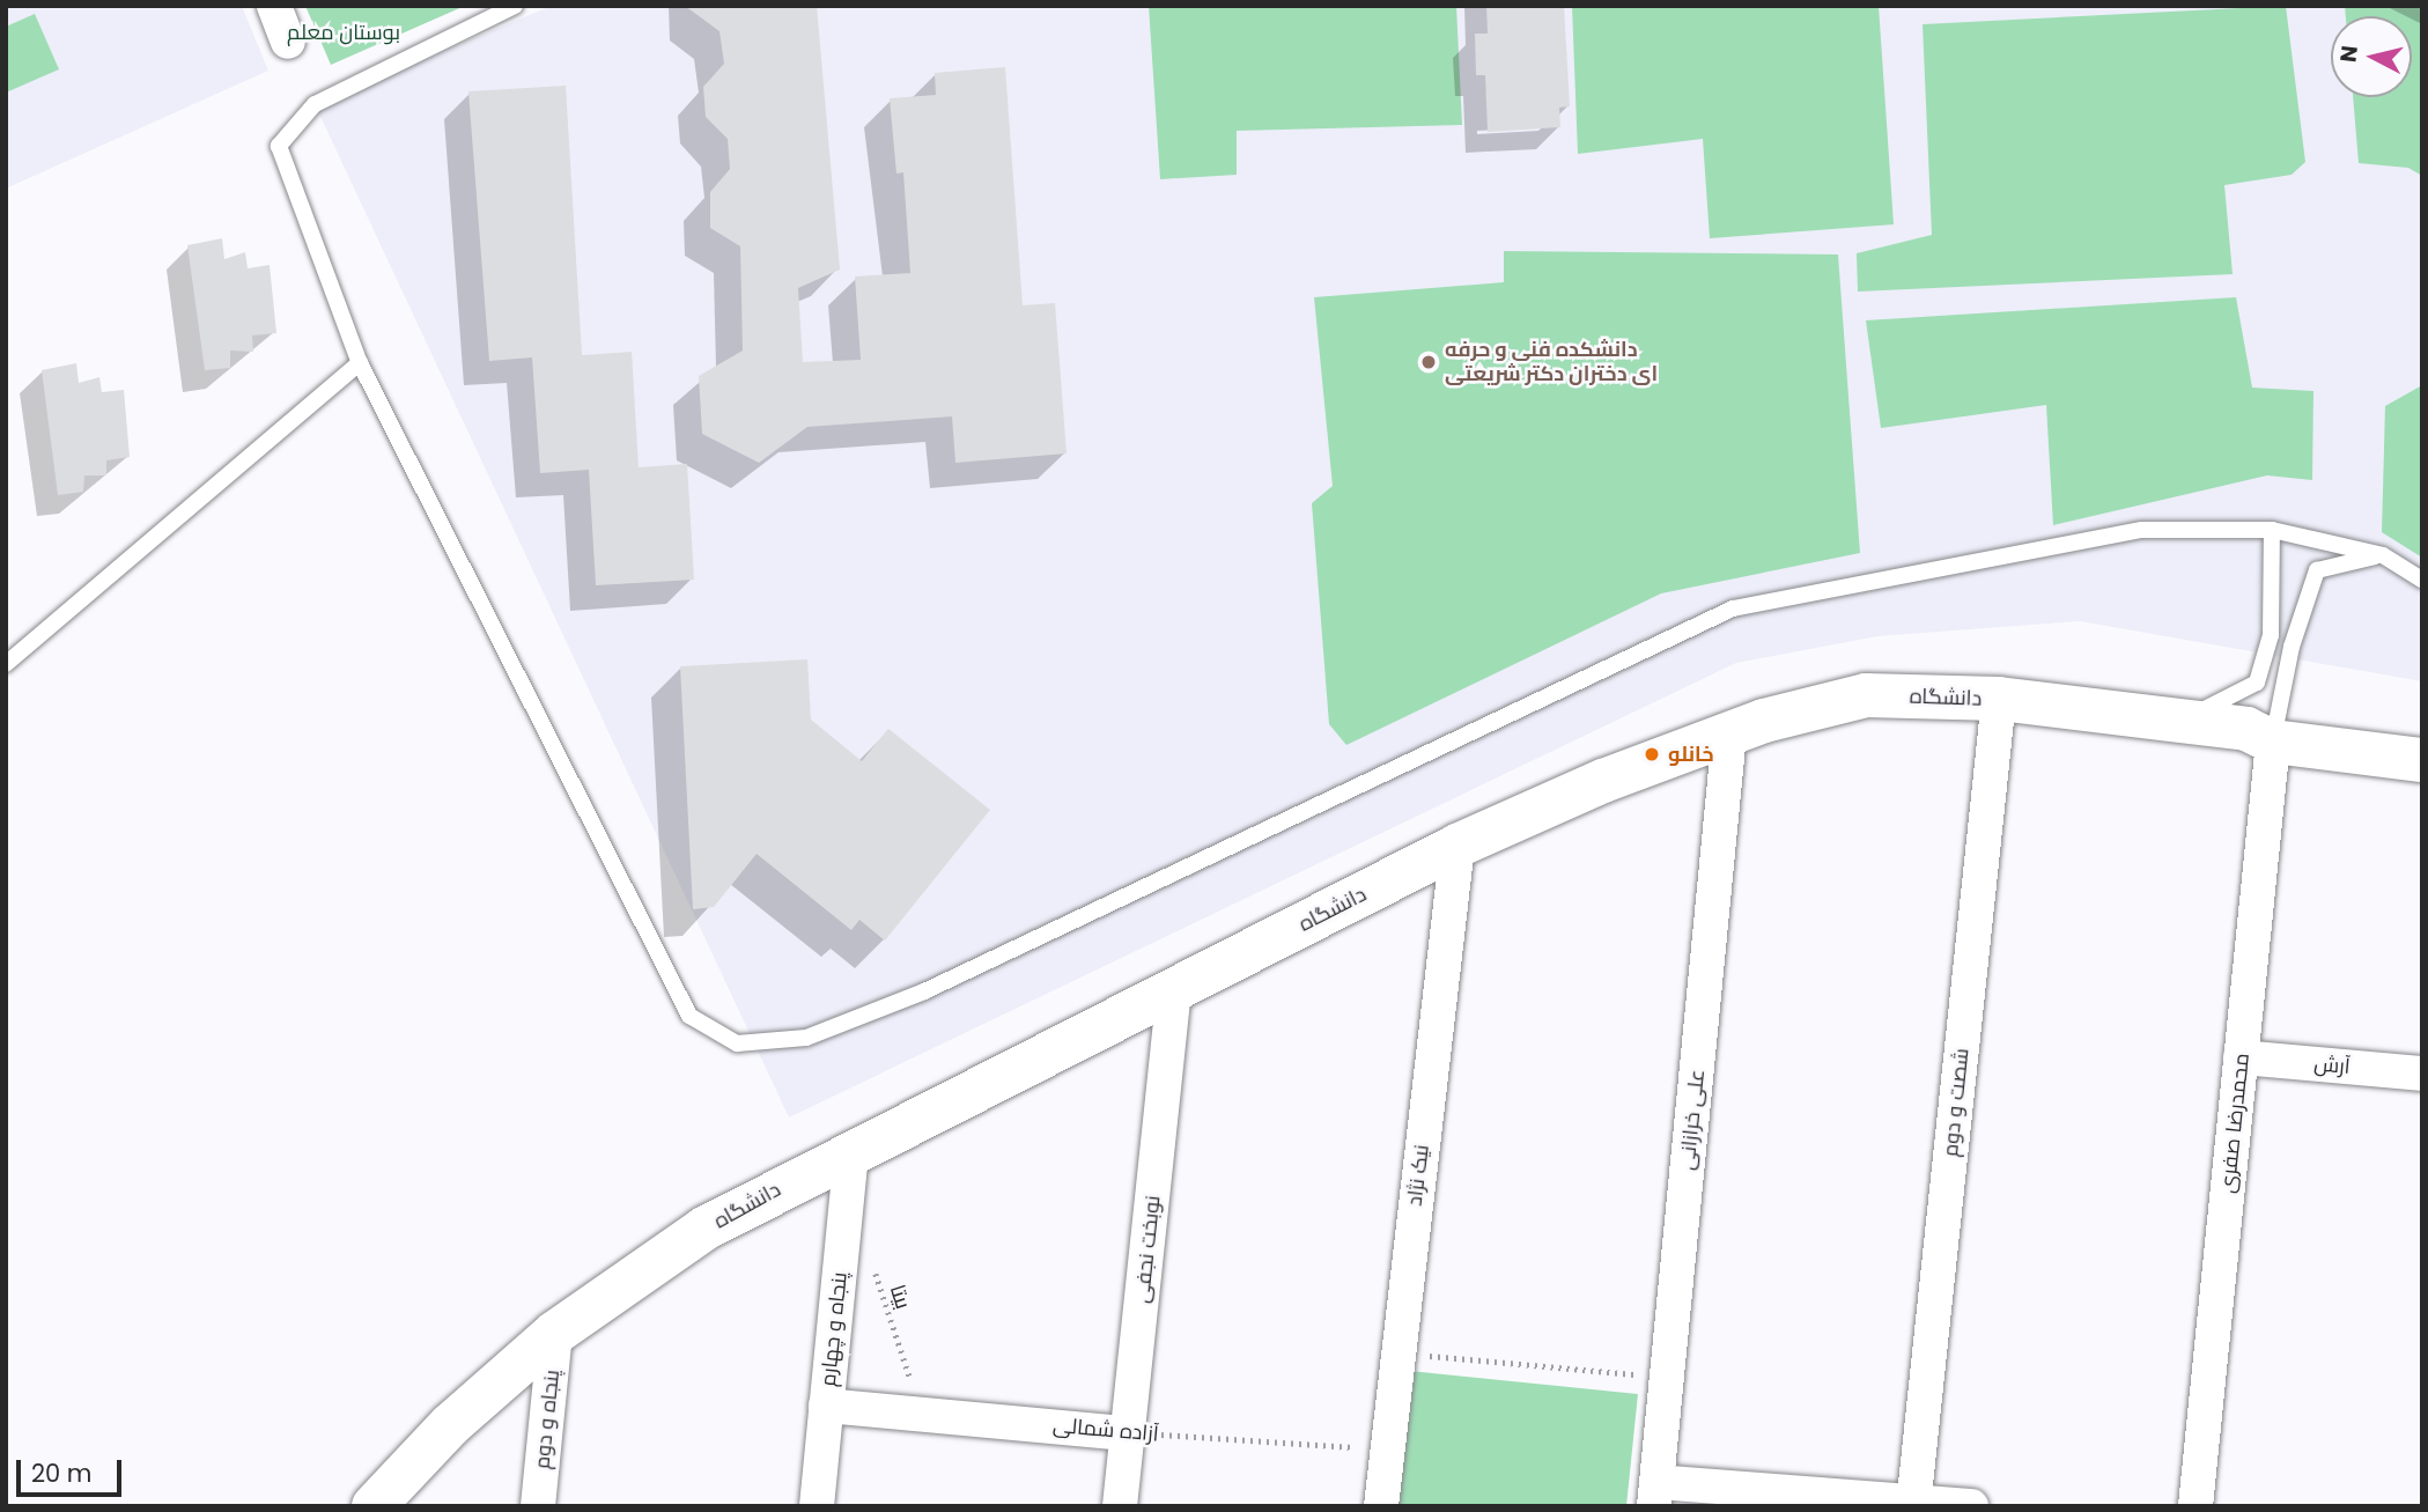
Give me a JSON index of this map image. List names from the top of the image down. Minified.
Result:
{"streets":{"street":["دانشگاه","آرش","شصت و دوم","علی خرازانی","محمدرضا صفری","نیک نژاد","نوبخت نجفی","پنجاه و چهارم","پنجاه و دوم","آزاده شمالی"],"path":["بیتا"]},"crossings":[["دانشگاه","شصت و دوم"],["دانشگاه","علی خرازانی"],["دانشگاه","محمدرضا صفری"],["دانشگاه","نیک نژاد"],["دانشگاه","نوبخت نجفی"],["دانشگاه","پنجاه و چهارم"],["دانشگاه","پنجاه و دوم"],["آرش","محمدرضا صفری"],["نیک نژاد","آزاده شمالی"],["نوبخت نجفی","آزاده شمالی"],["بیتا","آزاده شمالی"],["پنجاه و چهارم","آزاده شمالی"]],"parks":["بوستان معلم"],"places":["دانشکده فنی و حرفه ای دختران دکتر شریعتی","خانلو"],"scale_bar":"20 m","north":"left"}
